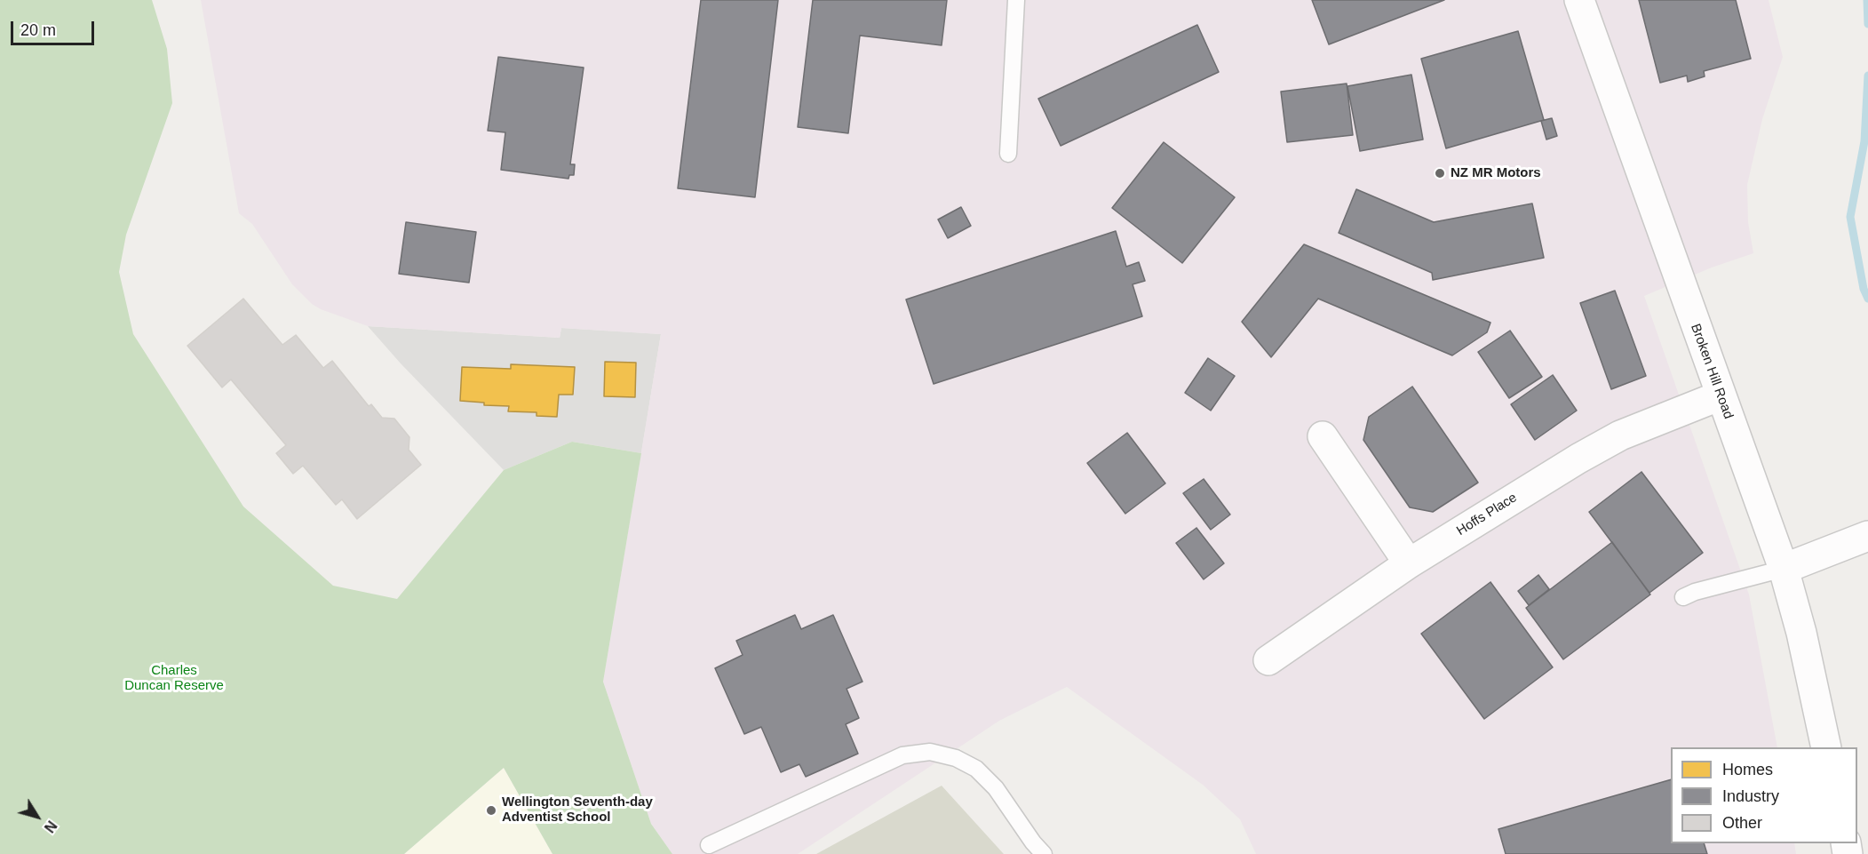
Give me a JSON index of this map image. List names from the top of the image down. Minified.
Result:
{"streets":{"street":["Broken Hill Road","Hoffs Place"]},"crossings":[["Broken Hill Road","Hoffs Place"]],"parks":["Charles Duncan Reserve"],"places":["NZ MR Motors","Wellington Seventh-day Adventist School"],"legend":["Homes","Industry","Other"],"scale_bar":"20 m","north":"bottom right"}
